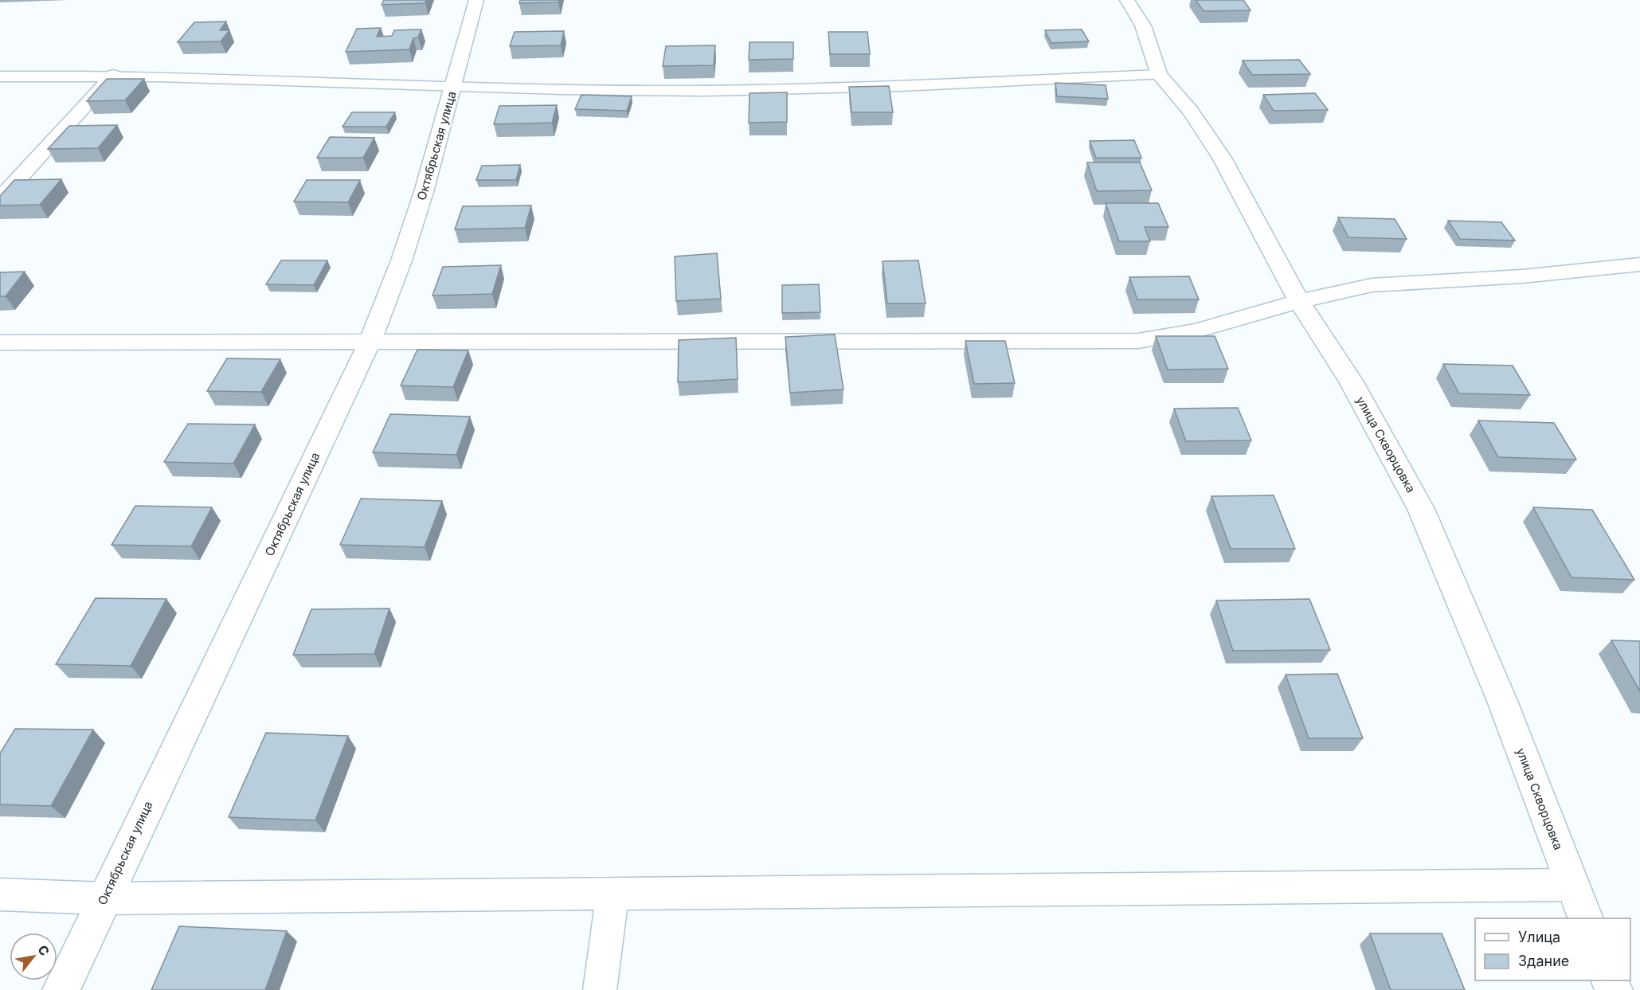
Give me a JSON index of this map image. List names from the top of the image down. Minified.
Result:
{"streets":{"street":["Октябрьская улица","улица Скворцовка"]},"legend":["Улица","Здание"],"north":"top right"}
